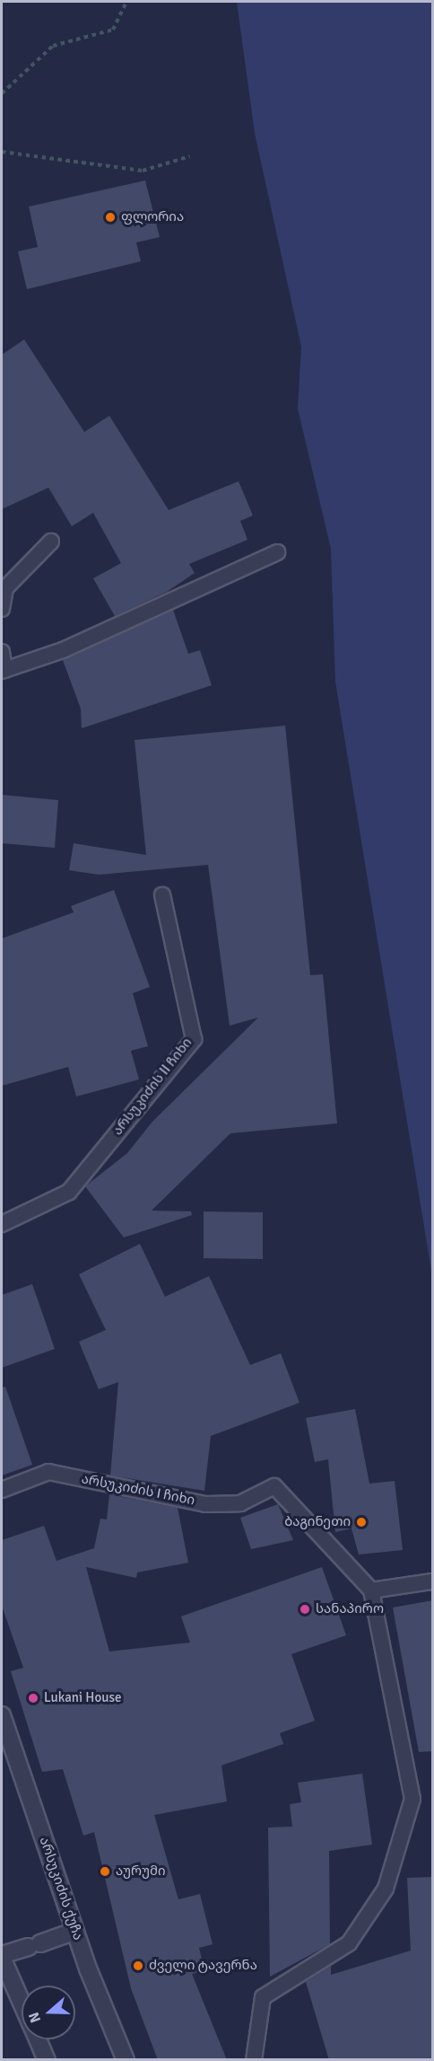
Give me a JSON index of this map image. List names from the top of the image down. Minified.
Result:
{"streets":{"street":["არსუკიძის ქუჩა"],"lane":["არსუკიძის II ჩიხი","არსუკიძის I ჩიხი"]},"places":["ფლორია","ბაგინეთი","სანაპირო","Lukani House","აურუმი","ძველი ტავერნა"],"north":"left"}
